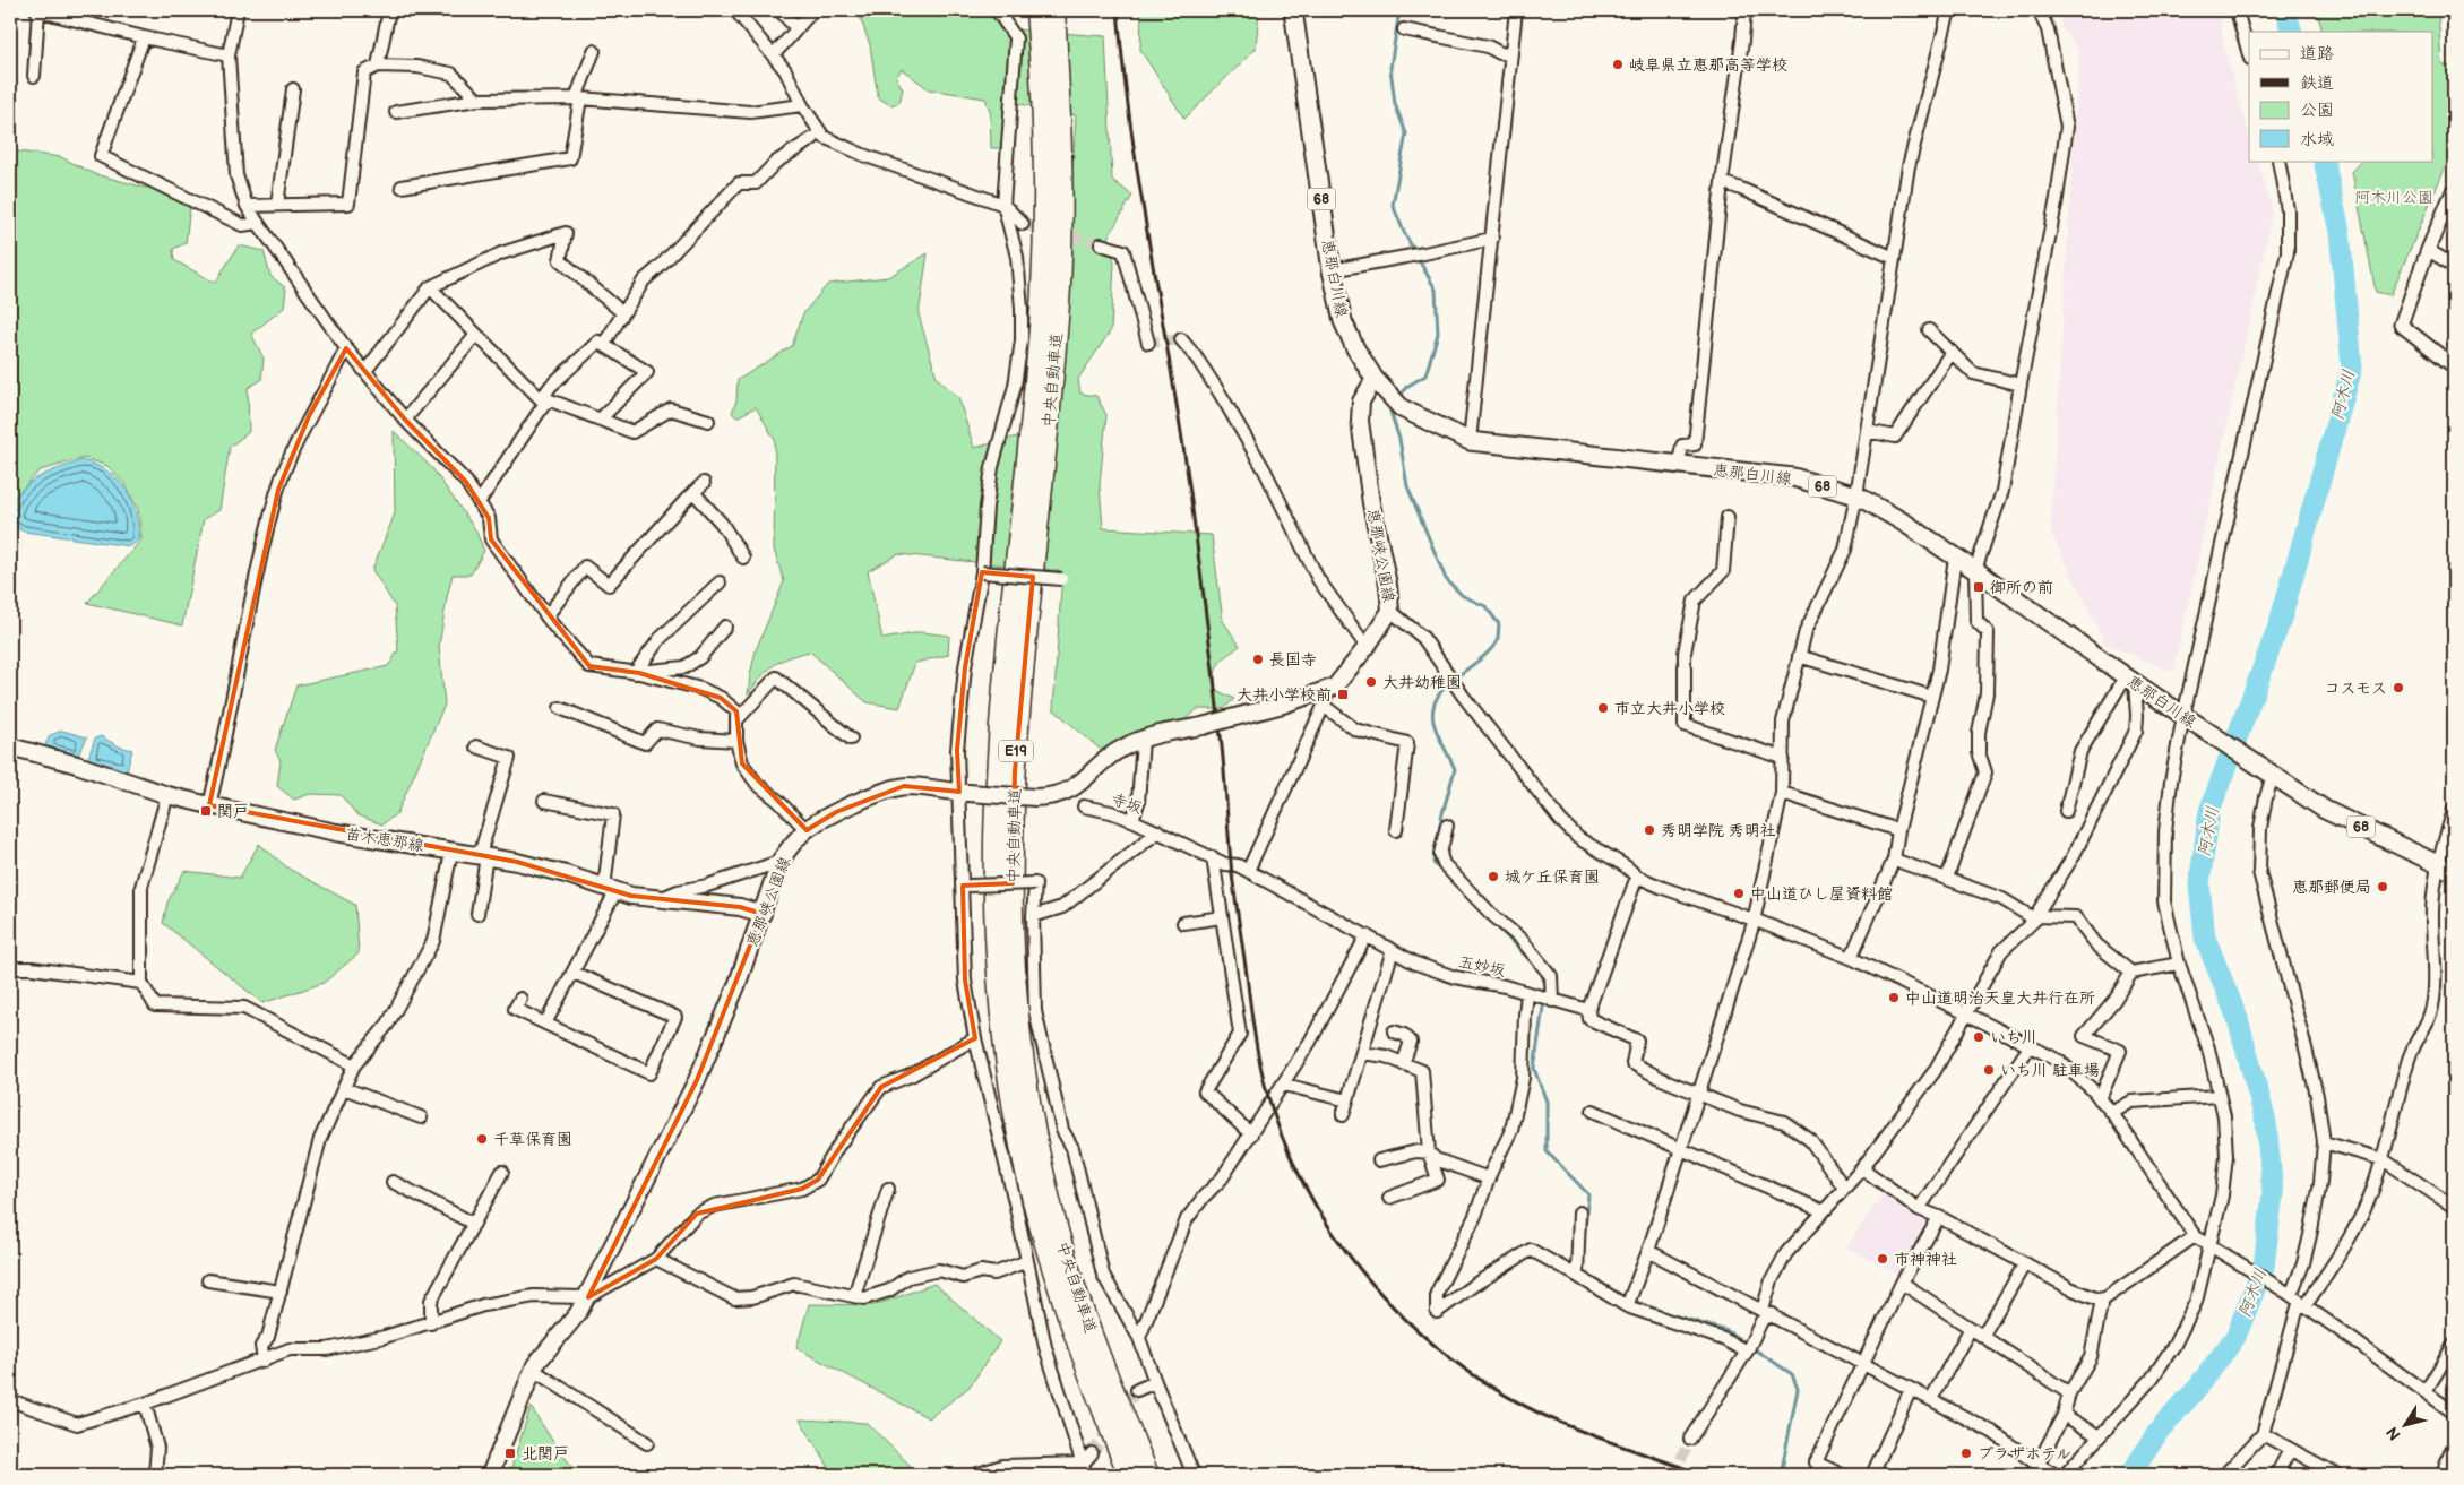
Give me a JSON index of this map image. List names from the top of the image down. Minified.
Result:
{"streets":{"highway":["中央自動車道","E19"],"main road":["68","恵那白川線","恵那峡公園線","苗木恵那線"],"street":["寺坂","五妙坂"]},"crossings":[["恵那白川線","恵那峡公園線"],["恵那峡公園線","苗木恵那線"],["寺坂","五妙坂"]],"water":["阿木川"],"parks":["阿木川公園"],"places":{"other":["岐阜県立恵那高等学校","長国寺","大井幼稚園","コスモス","市立大井小学校","秀明学院 秀明社","城ケ丘保育園","恵那郵便局","中山道ひし屋資料館","中山道明治天皇大井行在所","いち川","いち川 駐車場","千草保育園","市神神社","プラザホテル"],"transit":["御所の前","大井小学校前","関戸","北関戸"]},"legend":["道路","鉄道","公園","水域"],"north":"bottom left"}
